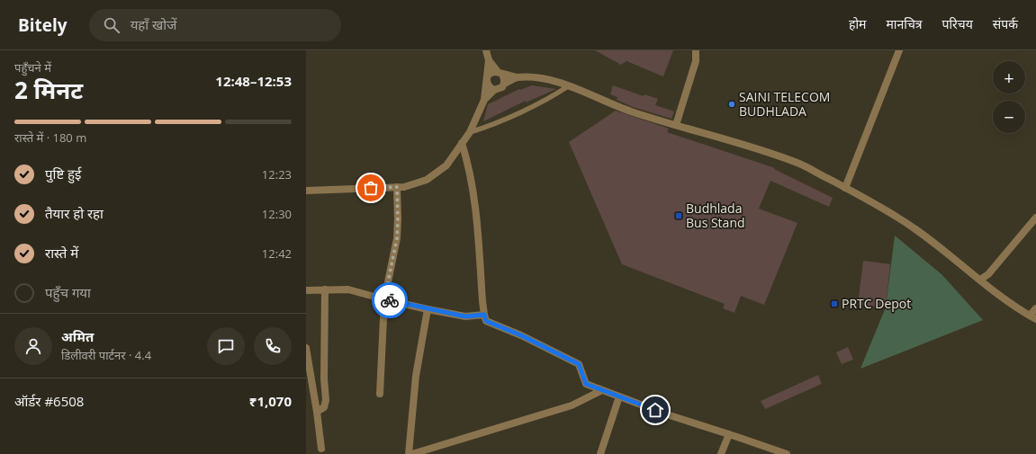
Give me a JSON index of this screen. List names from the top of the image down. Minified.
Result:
{"places":{"other":["SAINI TELECOM BUDHLADA"],"transit":["Budhlada Bus Stand","PRTC Depot"]},"page":{"header":"Bitely","search":"यहाँ खोजें","nav":["होम","मानचित्र","परिचय","संपर्क"],"heading":["2 मिनट","पहुँचने में","12:48–12:53"],"panel":["अमित","डिलीवरी पार्टनर · 4.4","ऑर्डर #6508","₹1,070"],"map_buttons":["+","−"],"bar":"रास्ते में · 180 m","list":[["पुष्टि हुई","12:23"],["तैयार हो रहा","12:30"],["रास्ते में","12:42"],"पहुँच गया"]}}
